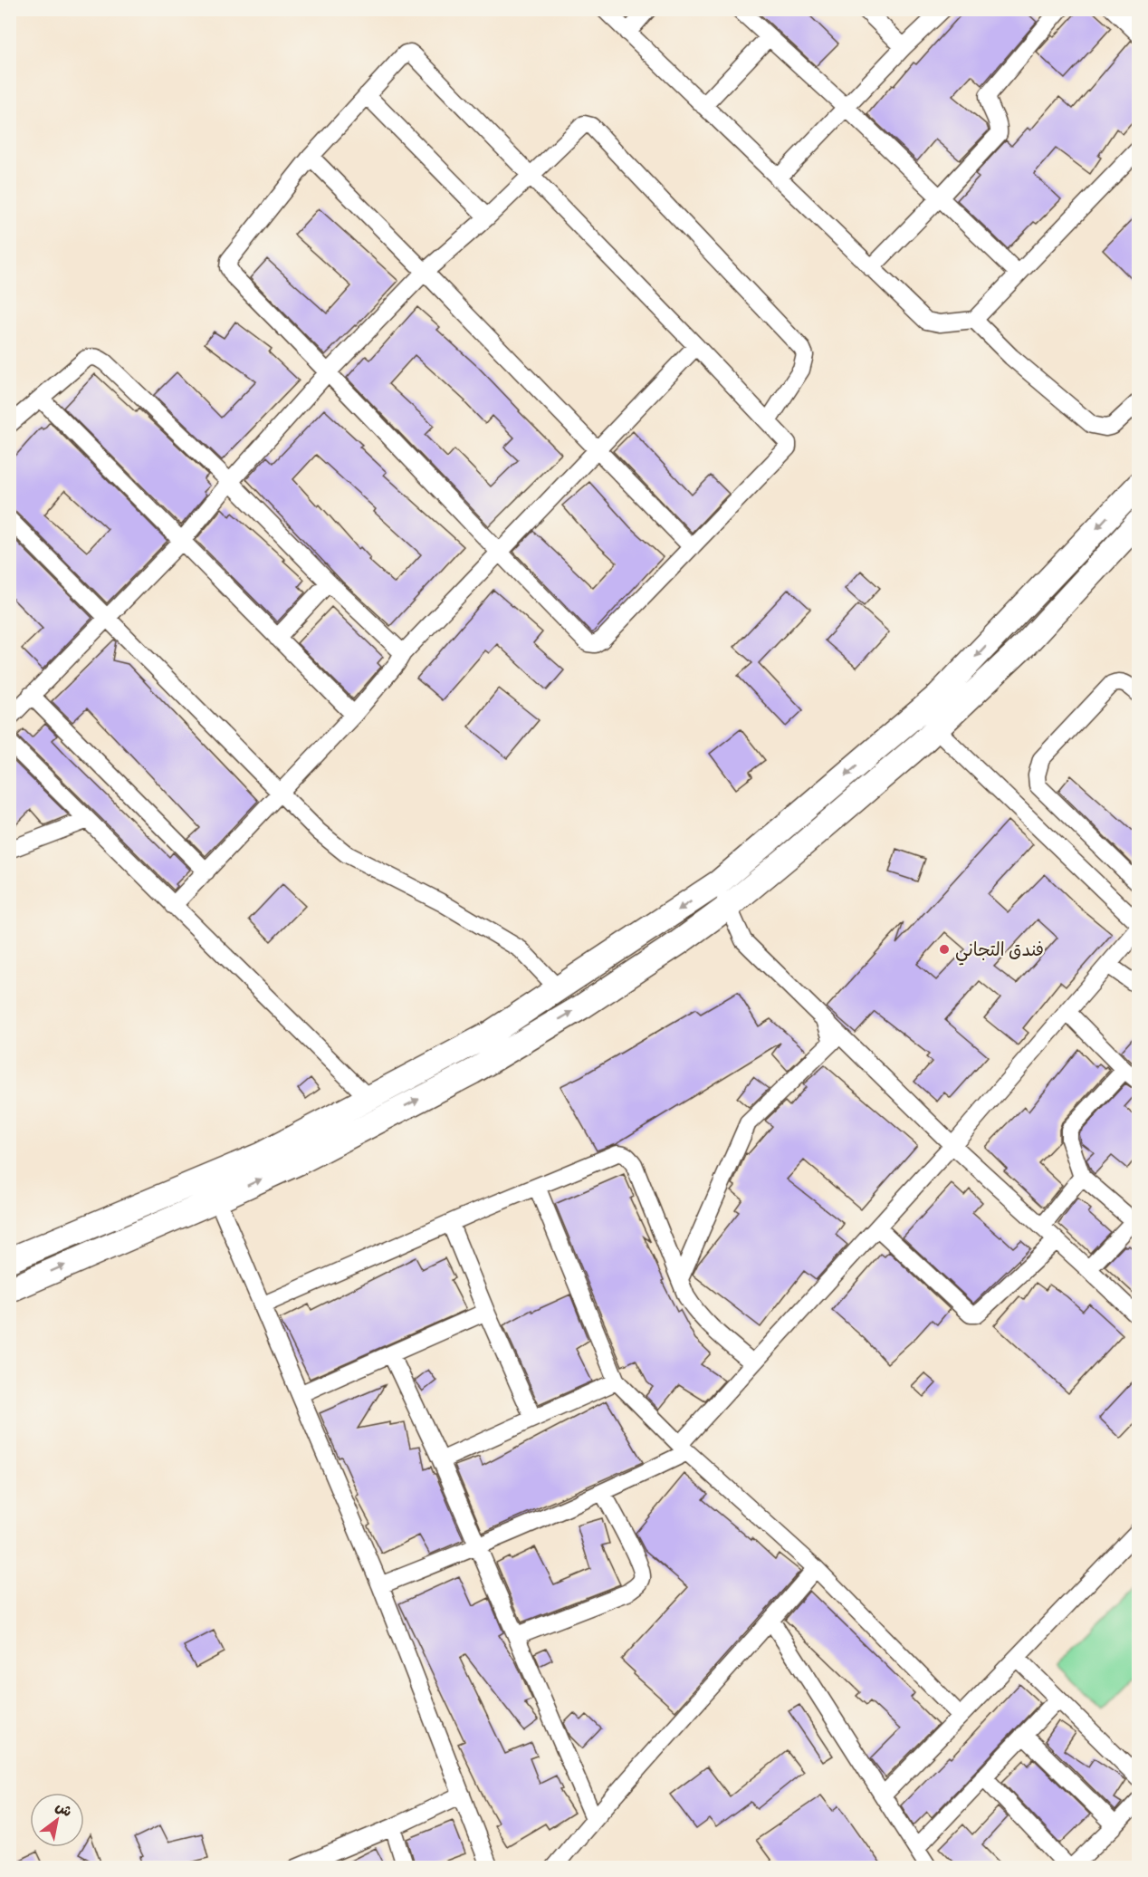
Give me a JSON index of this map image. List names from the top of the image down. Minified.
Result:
{"places":["فندق التجاني"],"north":"top right"}
